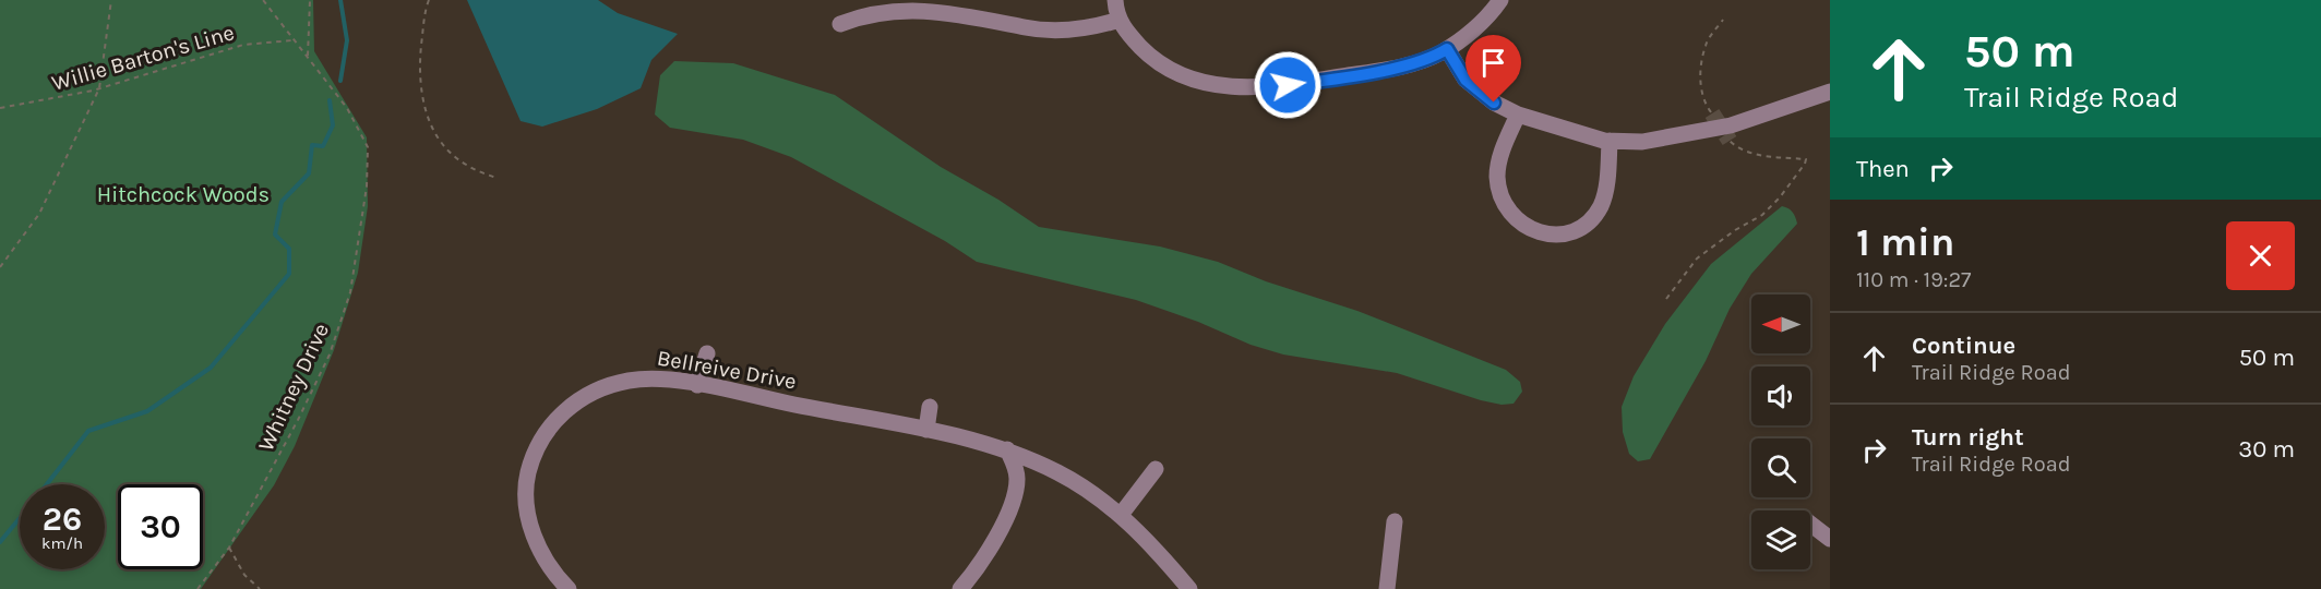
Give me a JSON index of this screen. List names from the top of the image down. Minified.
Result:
{"streets":{"street":["Bellreive Drive"],"path":["Willie Barton's Line","Whitney Drive"]},"crossings":[["Willie Barton's Line","Whitney Drive"]],"parks":["Hitchcock Woods"],"north":"left","page":{"turn":["50 m","Trail Ridge Road"],"then":"Then","heading":["1 min","110 m · 19:27"],"list":[{"name":"Continue","note":"Trail Ridge Road","value":"50 m"},{"name":"Turn right","note":"Trail Ridge Road","value":"30 m"}],"speed":"26 km/h","limit":"30"}}
